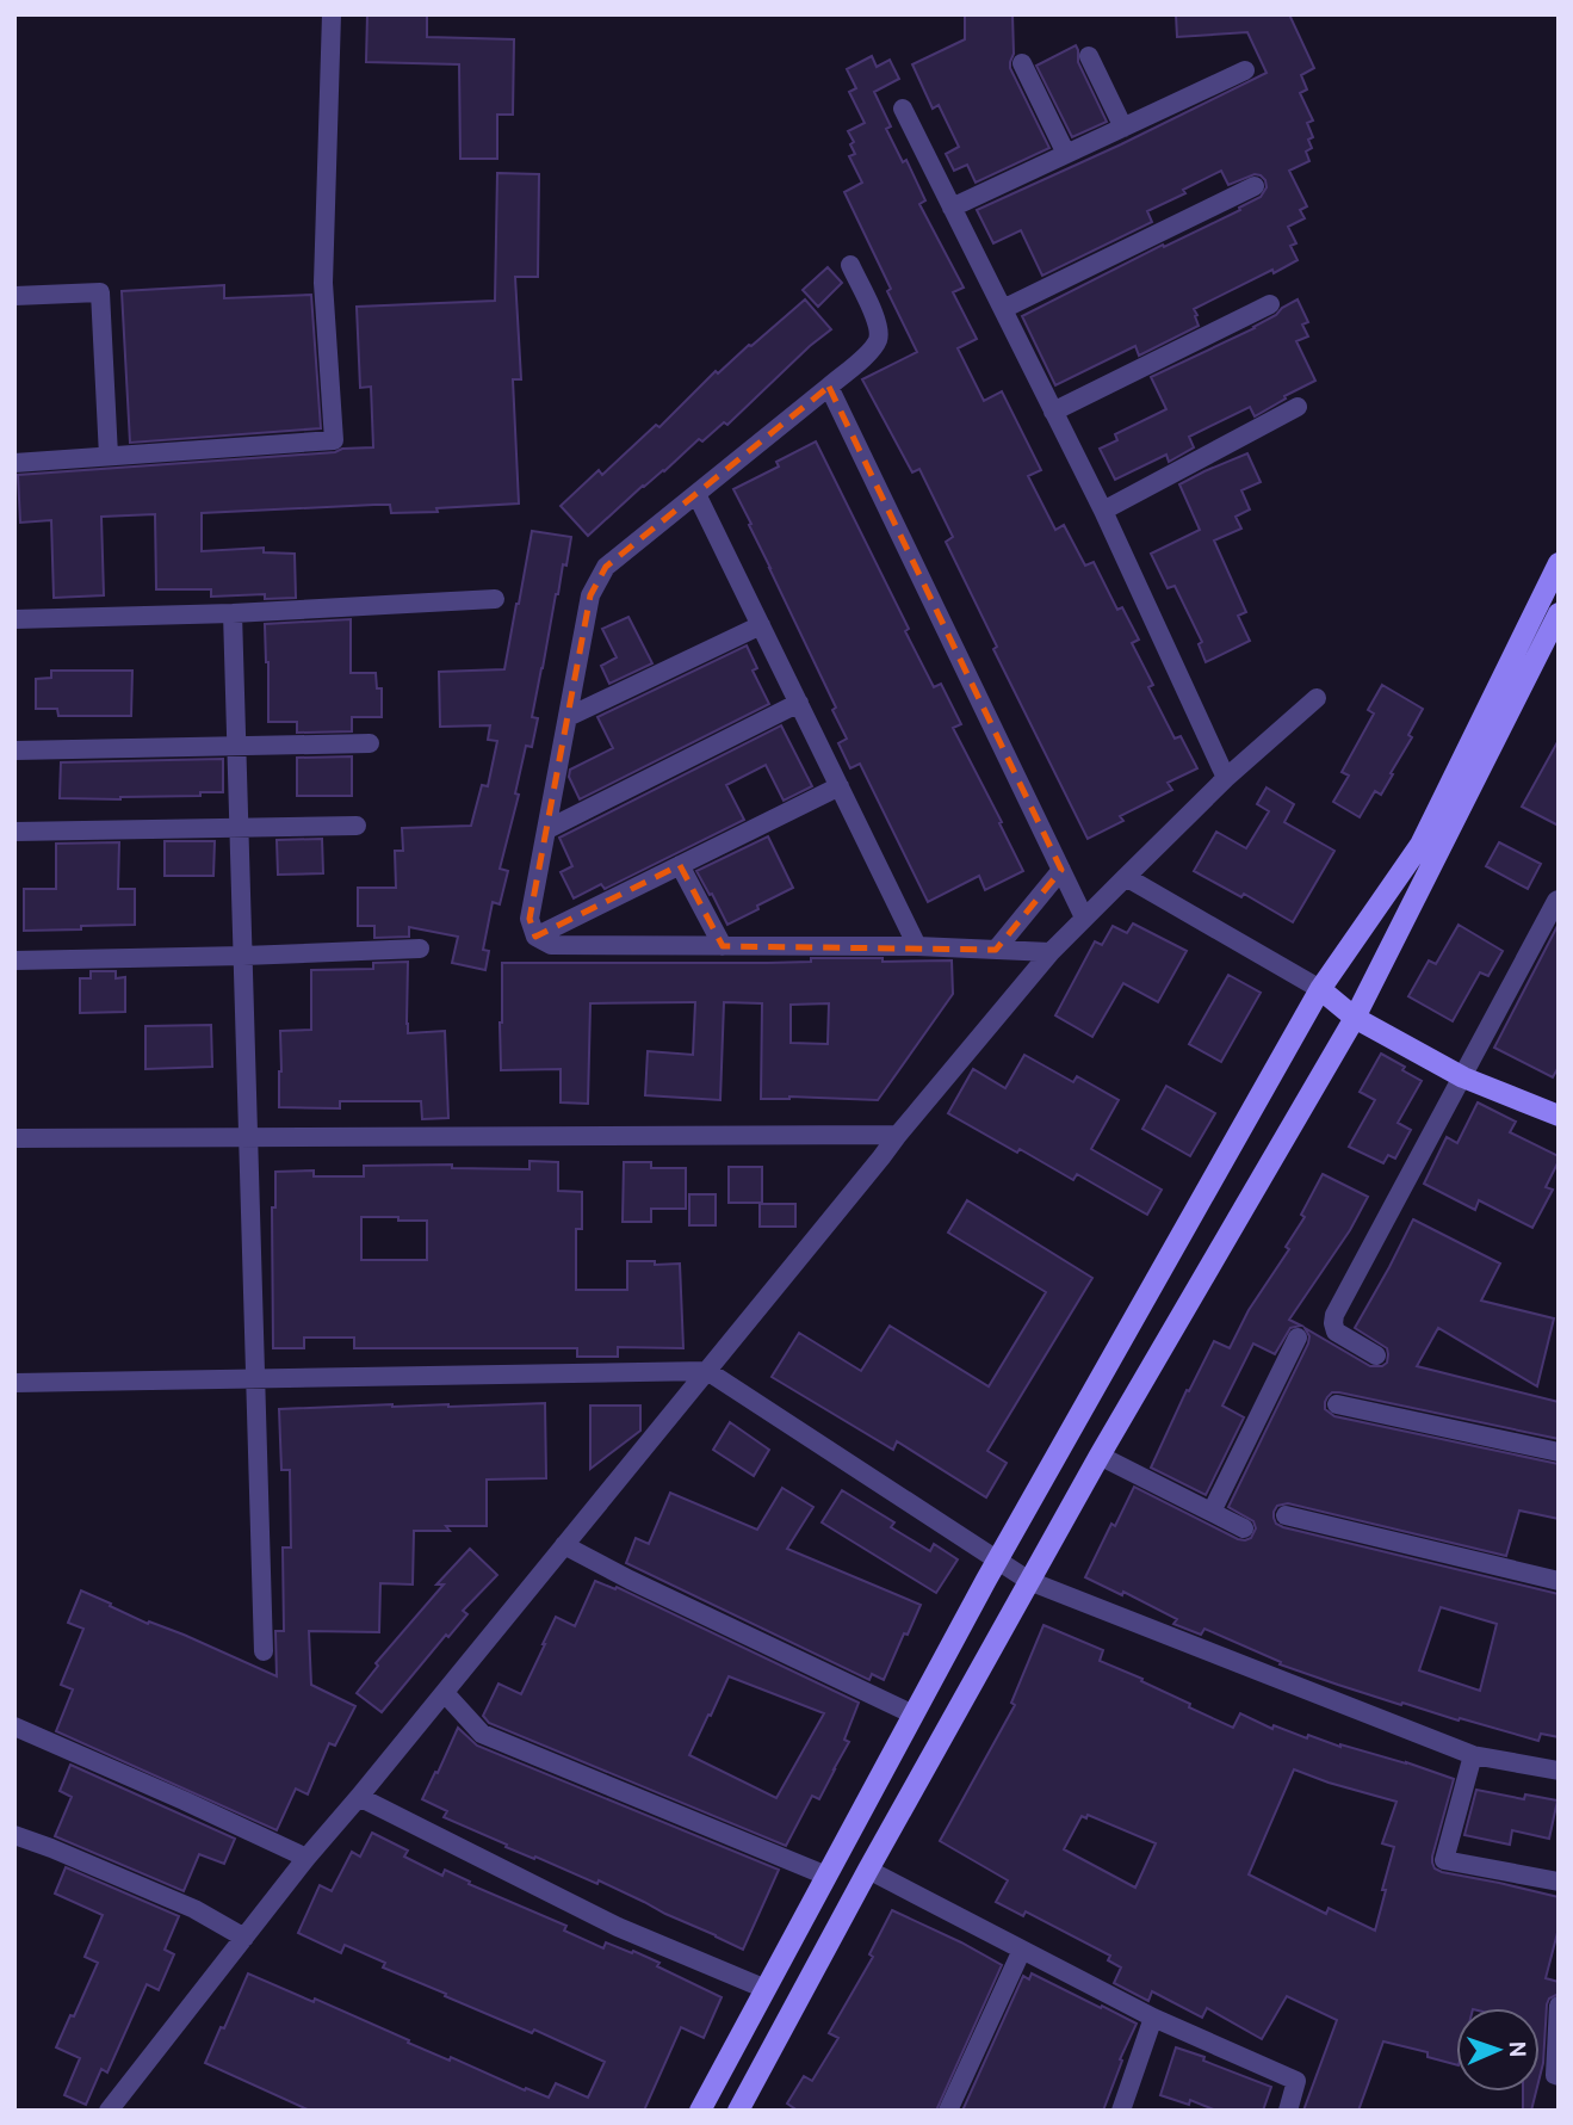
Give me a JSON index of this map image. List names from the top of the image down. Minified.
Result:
{"north":"right"}
